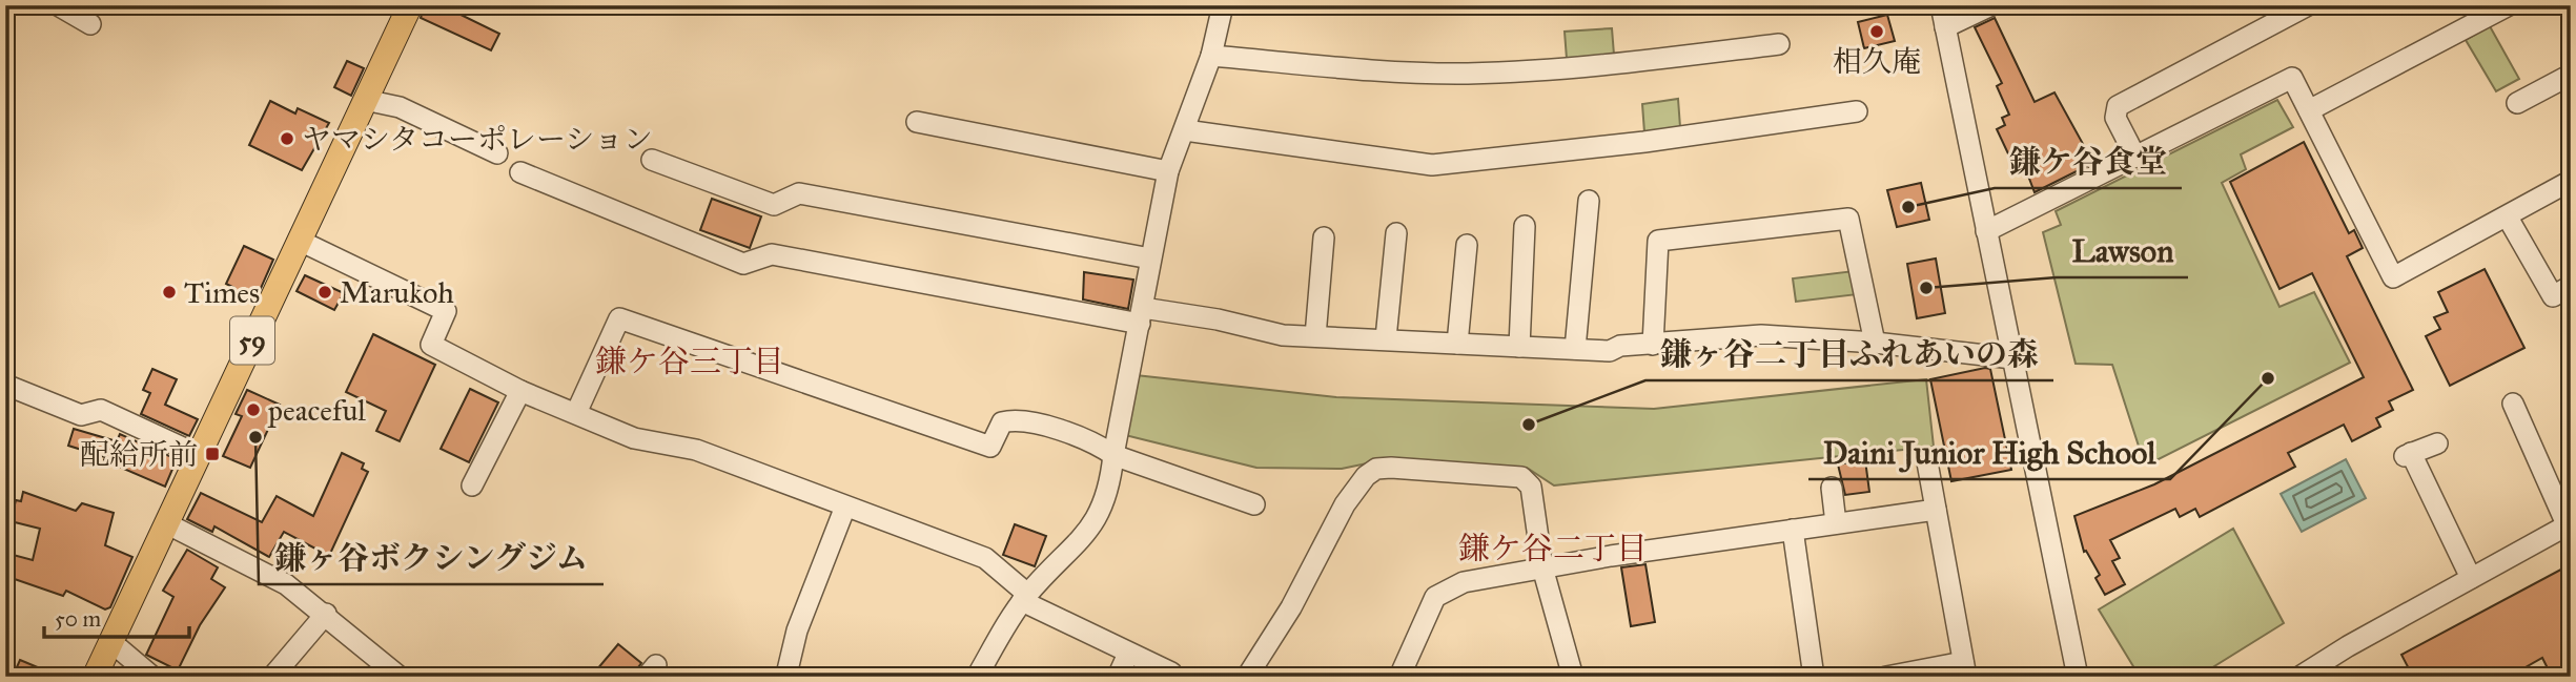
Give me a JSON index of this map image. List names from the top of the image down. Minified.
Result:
{"streets":{"main road":["59"]},"districts":["鎌ケ谷三丁目","鎌ケ谷二丁目"],"places":{"other":["相久庵","ヤマシタコーポレーション","鎌ケ谷食堂","Lawson","Times","Marukoh","Daini Junior High School","peaceful","鎌ヶ谷二丁目ふれあいの森","鎌ヶ谷ボクシングジム"],"transit":["配給所前"]},"scale_bar":"50 m"}
